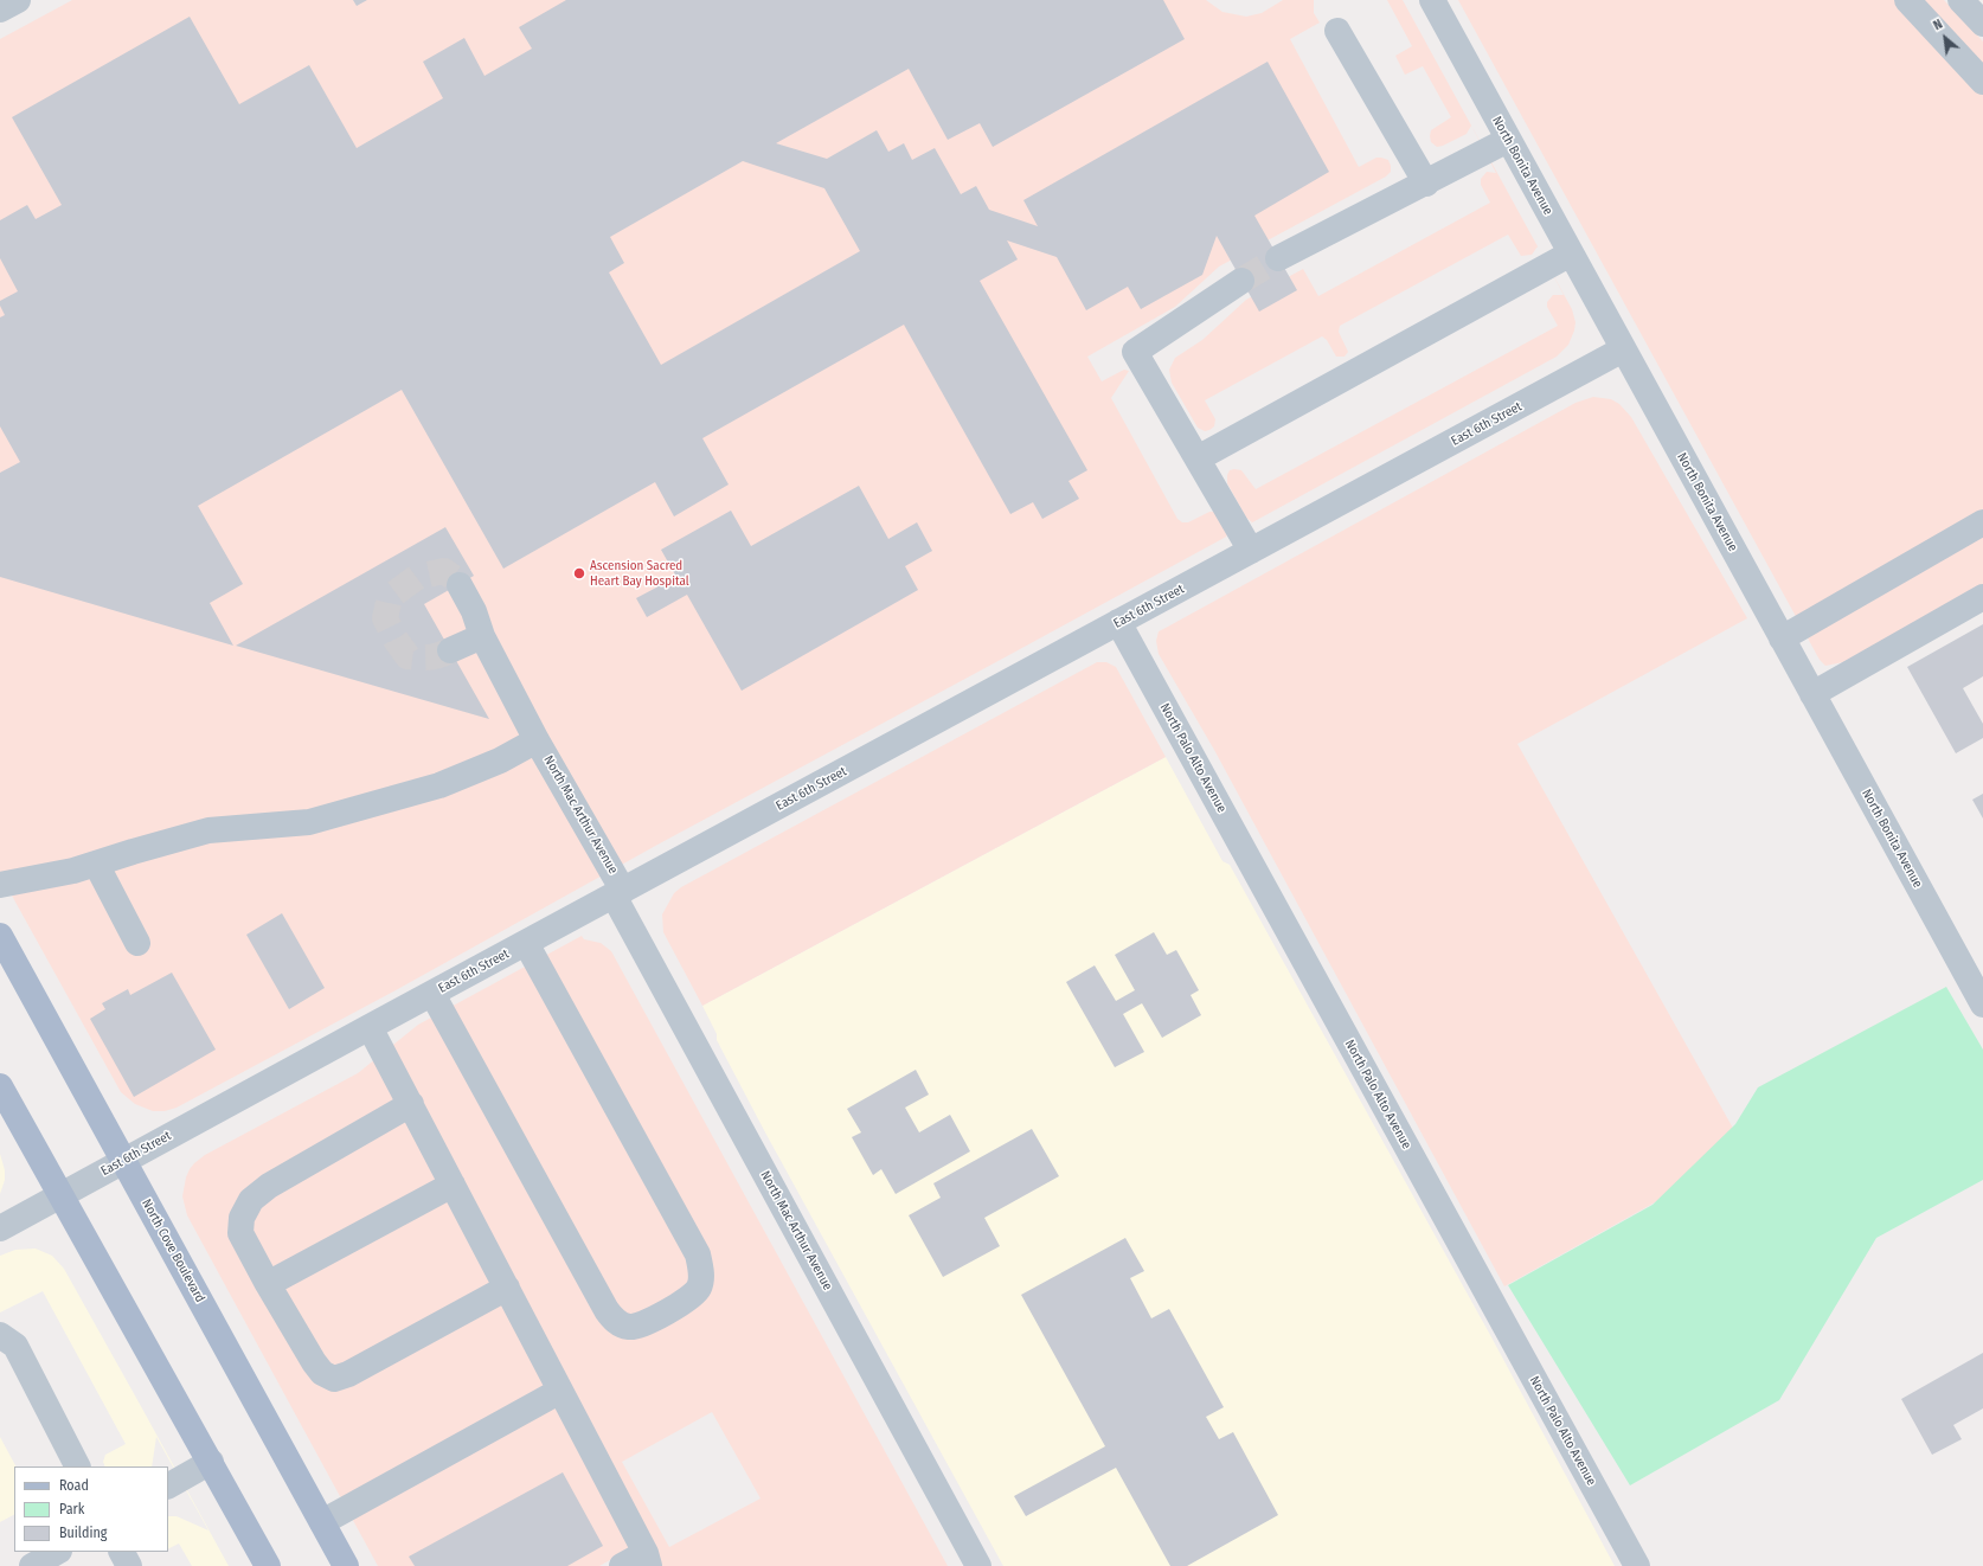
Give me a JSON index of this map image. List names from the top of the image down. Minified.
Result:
{"streets":{"main road":["North Cove Boulevard"],"street":["North Bonita Avenue","East 6th Street","North Palo Alto Avenue","North Mac Arthur Avenue"]},"crossings":[["North Bonita Avenue","East 6th Street"],["East 6th Street","North Palo Alto Avenue"],["East 6th Street","North Mac Arthur Avenue"],["East 6th Street","North Cove Boulevard"]],"places":["Ascension Sacred Heart Bay Hospital"],"legend":["Road","Park","Building"],"north":"top left"}
